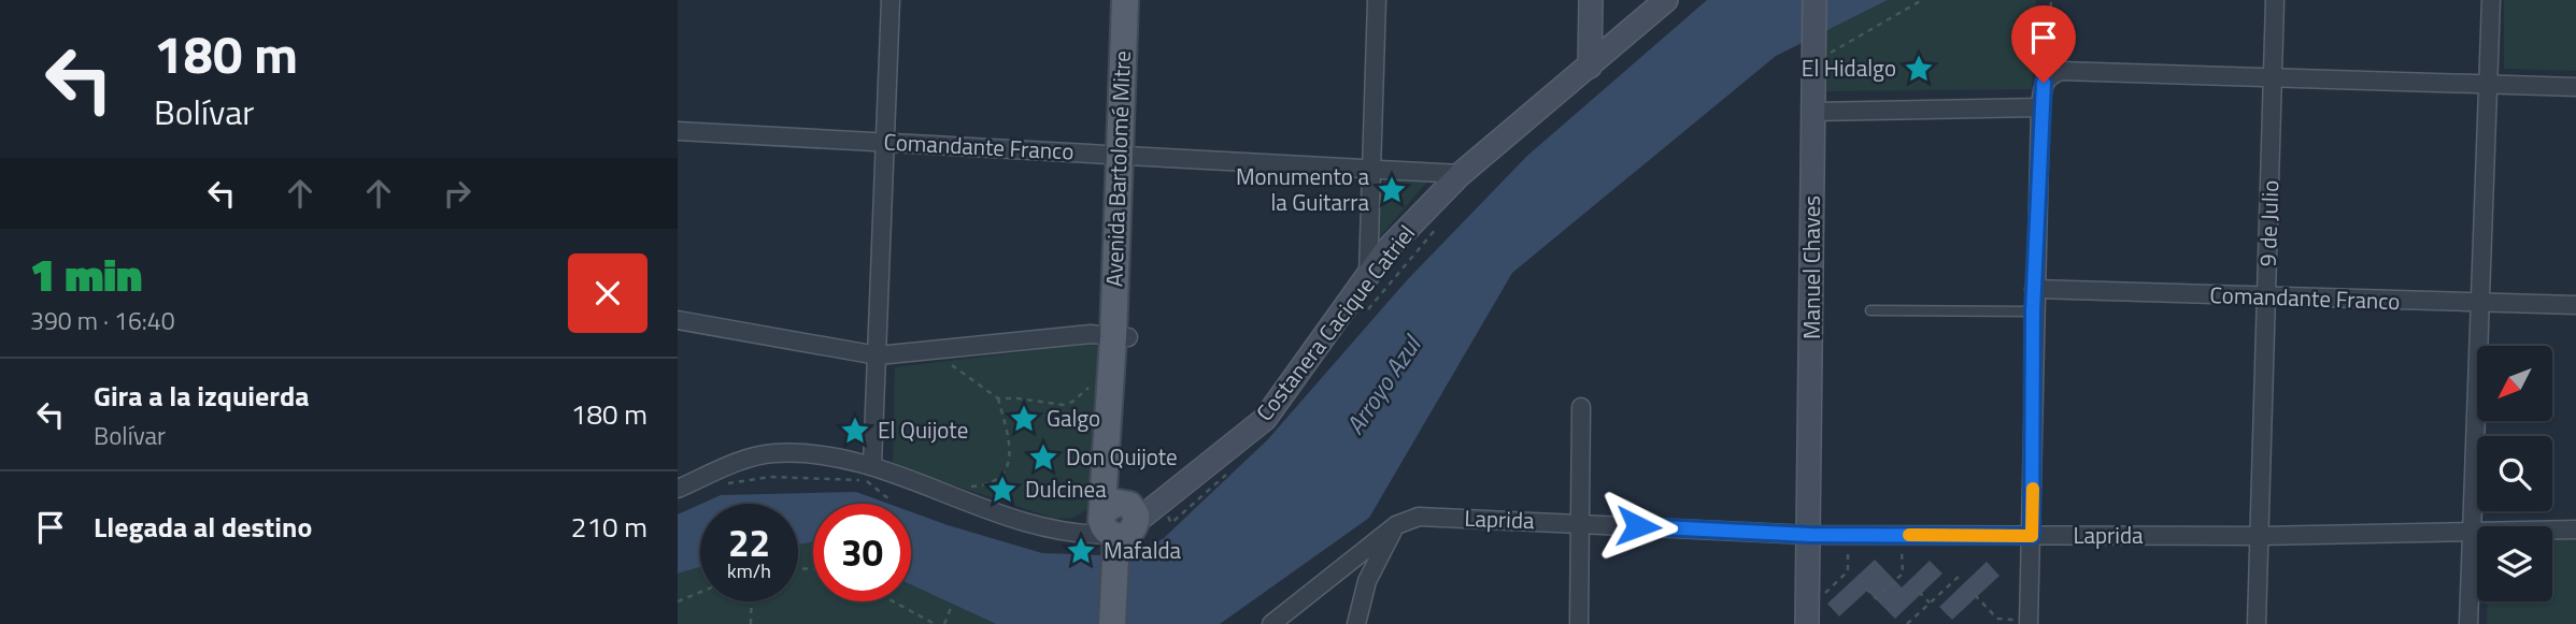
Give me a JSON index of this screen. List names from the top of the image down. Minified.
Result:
{"streets":{"main road":["Avenida Bartolomé Mitre","Manuel Chaves","Costanera Cacique Catriel"],"street":["Comandante Franco","9 de Julio","Laprida"]},"crossings":[["Comandante Franco","Avenida Bartolomé Mitre"],["Comandante Franco","9 de Julio"],["Comandante Franco","Costanera Cacique Catriel"],["Avenida Bartolomé Mitre","Costanera Cacique Catriel"],["9 de Julio","Laprida"],["Manuel Chaves","Laprida"]],"water":["Arroyo Azul"],"places":{"place":["El Hidalgo","Monumento a la Guitarra","Galgo","El Quijote","Don Quijote","Dulcinea","Mafalda"]},"north":"bottom left","page":{"turn":["180 m","Bolívar"],"heading":["1 min","390 m · 16:40"],"list":[{"name":"Gira a la izquierda","note":"Bolívar","value":"180 m"},{"name":"Llegada al destino","value":"210 m"}],"speed":"22 km/h","limit":"30"}}
